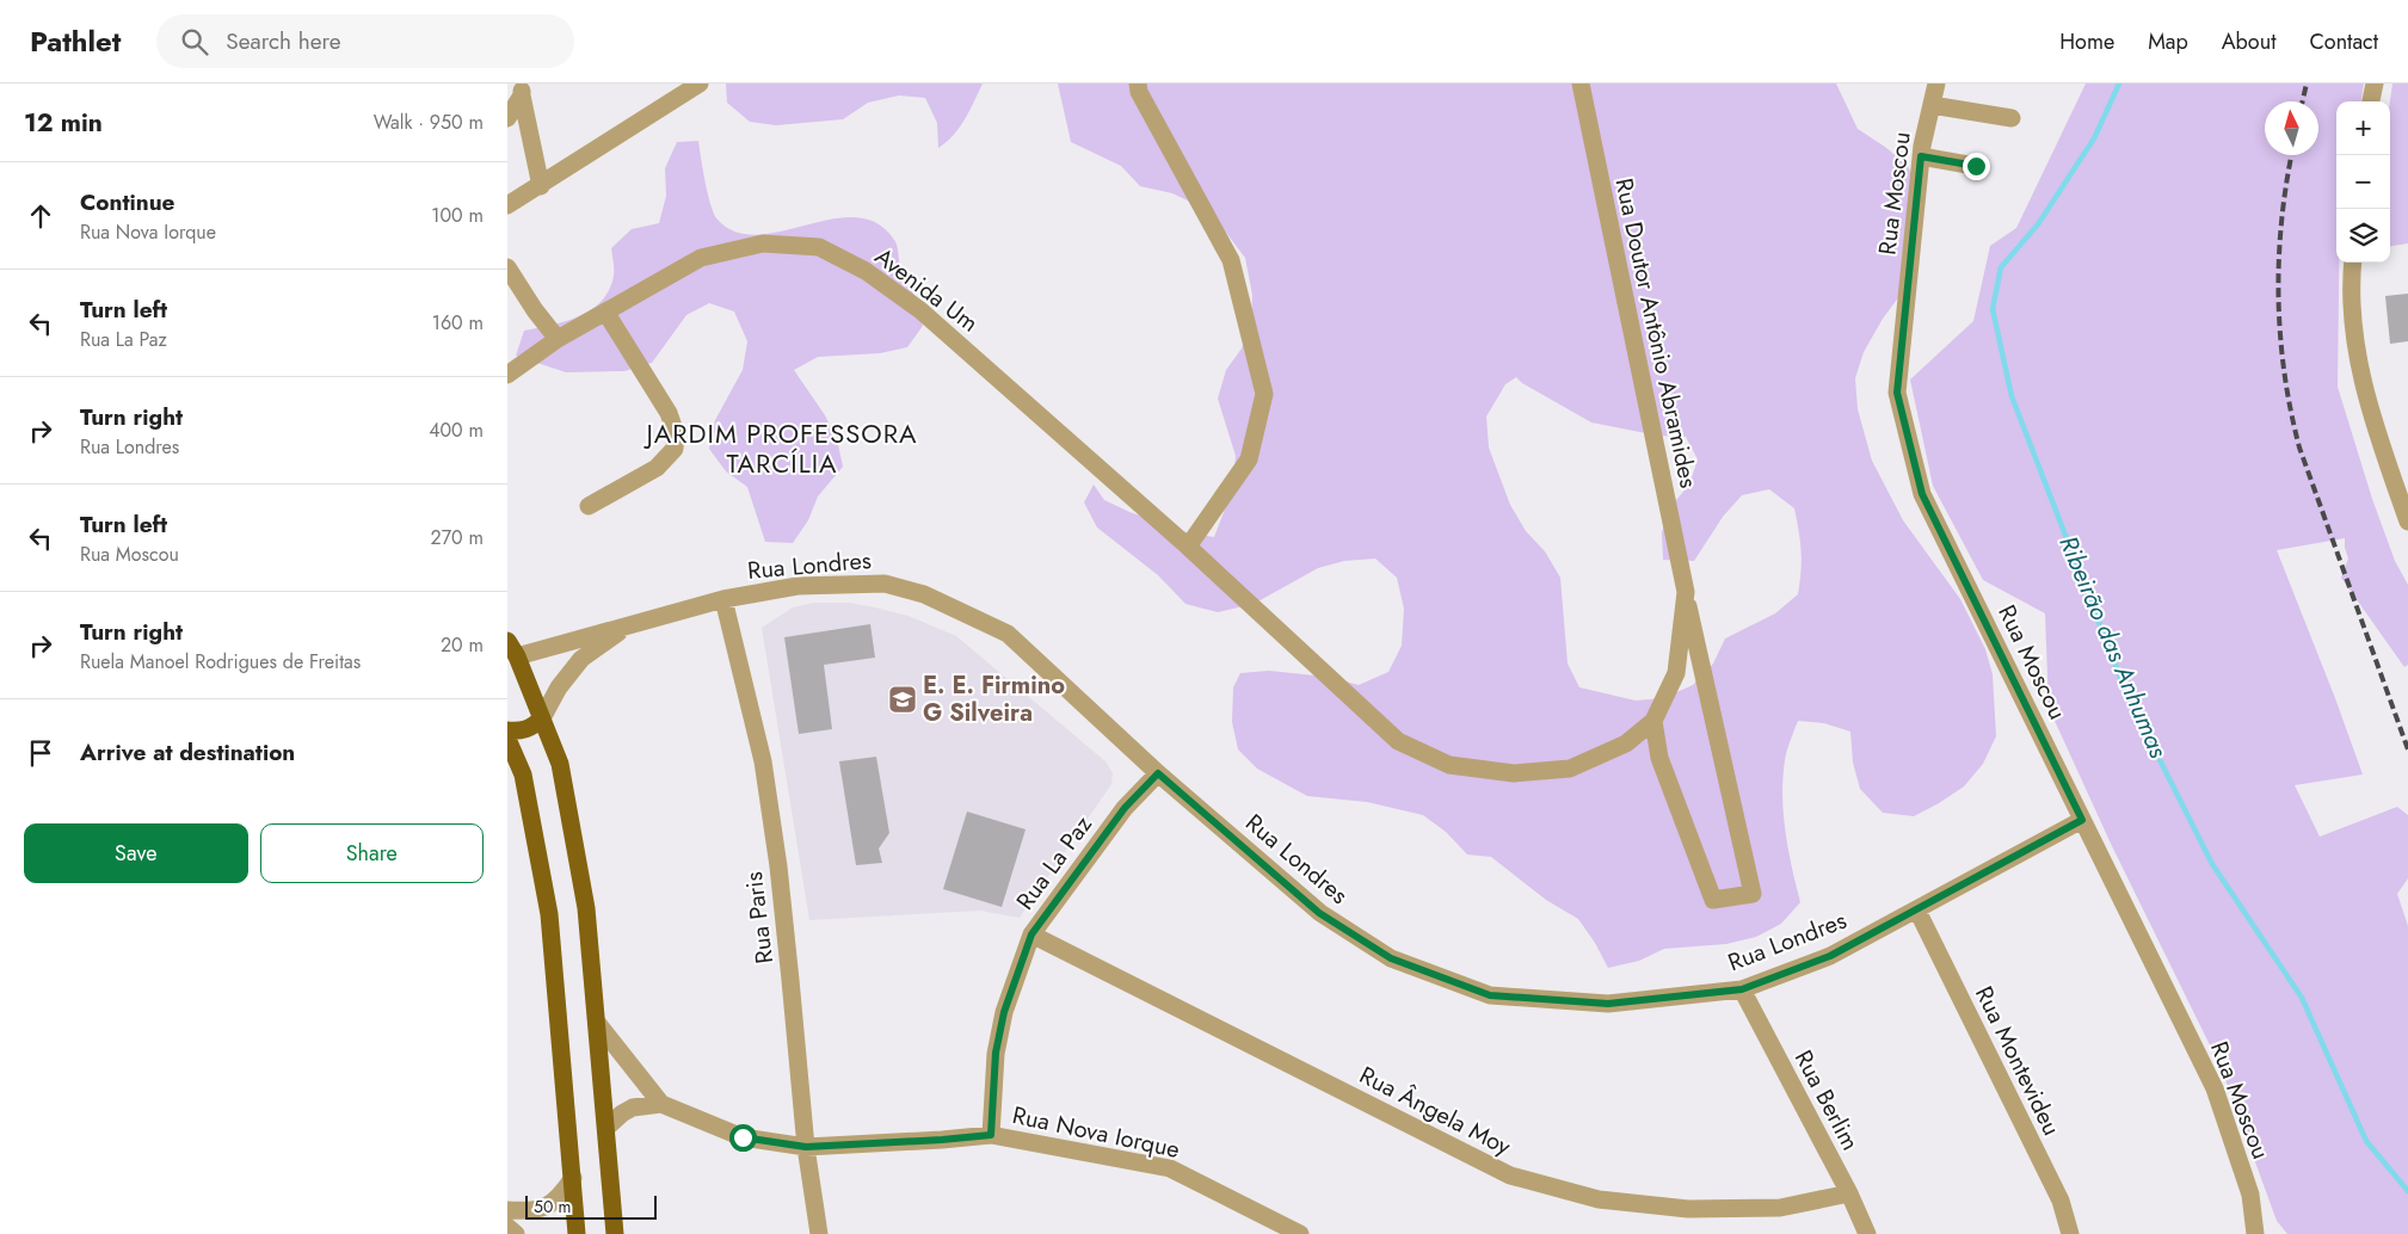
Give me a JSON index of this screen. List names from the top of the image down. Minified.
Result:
{"streets":{"street":["Rua Moscou","Avenida Um","Rua Doutor Antônio Abramides","Rua Londres","Rua La Paz","Rua Paris","Rua Montevideu","Rua Berlim","Rua Ângela Moy","Rua Nova Iorque"]},"crossings":[["Rua Moscou","Rua Londres"],["Avenida Um","Rua Doutor Antônio Abramides"],["Rua Londres","Rua La Paz"],["Rua Londres","Rua Paris"],["Rua Londres","Rua Montevideu"],["Rua Londres","Rua Berlim"],["Rua La Paz","Rua Ângela Moy"],["Rua La Paz","Rua Nova Iorque"],["Rua Paris","Rua Nova Iorque"],["Rua Berlim","Rua Ângela Moy"]],"districts":["JARDIM PROFESSORA TARCÍLIA"],"water":["Ribeirão das Anhumas"],"places":{"school or university":["E. E. Firmino G Silveira"]},"scale_bar":"50 m","north":"top","page":{"header":"Pathlet","search":"Search here","nav":["Home","Map","About","Contact"],"heading":["12 min","Walk · 950 m"],"map_buttons":["+","−"],"list":[["Continue","Rua Nova Iorque","100 m"],["Turn left","Rua La Paz","160 m"],["Turn right","Rua Londres","400 m"],["Turn left","Rua Moscou","270 m"],["Turn right","Ruela Manoel Rodrigues de Freitas","20 m"],"Arrive at destination"],"buttons":["Save","Share"],"scale":"50 m"}}
